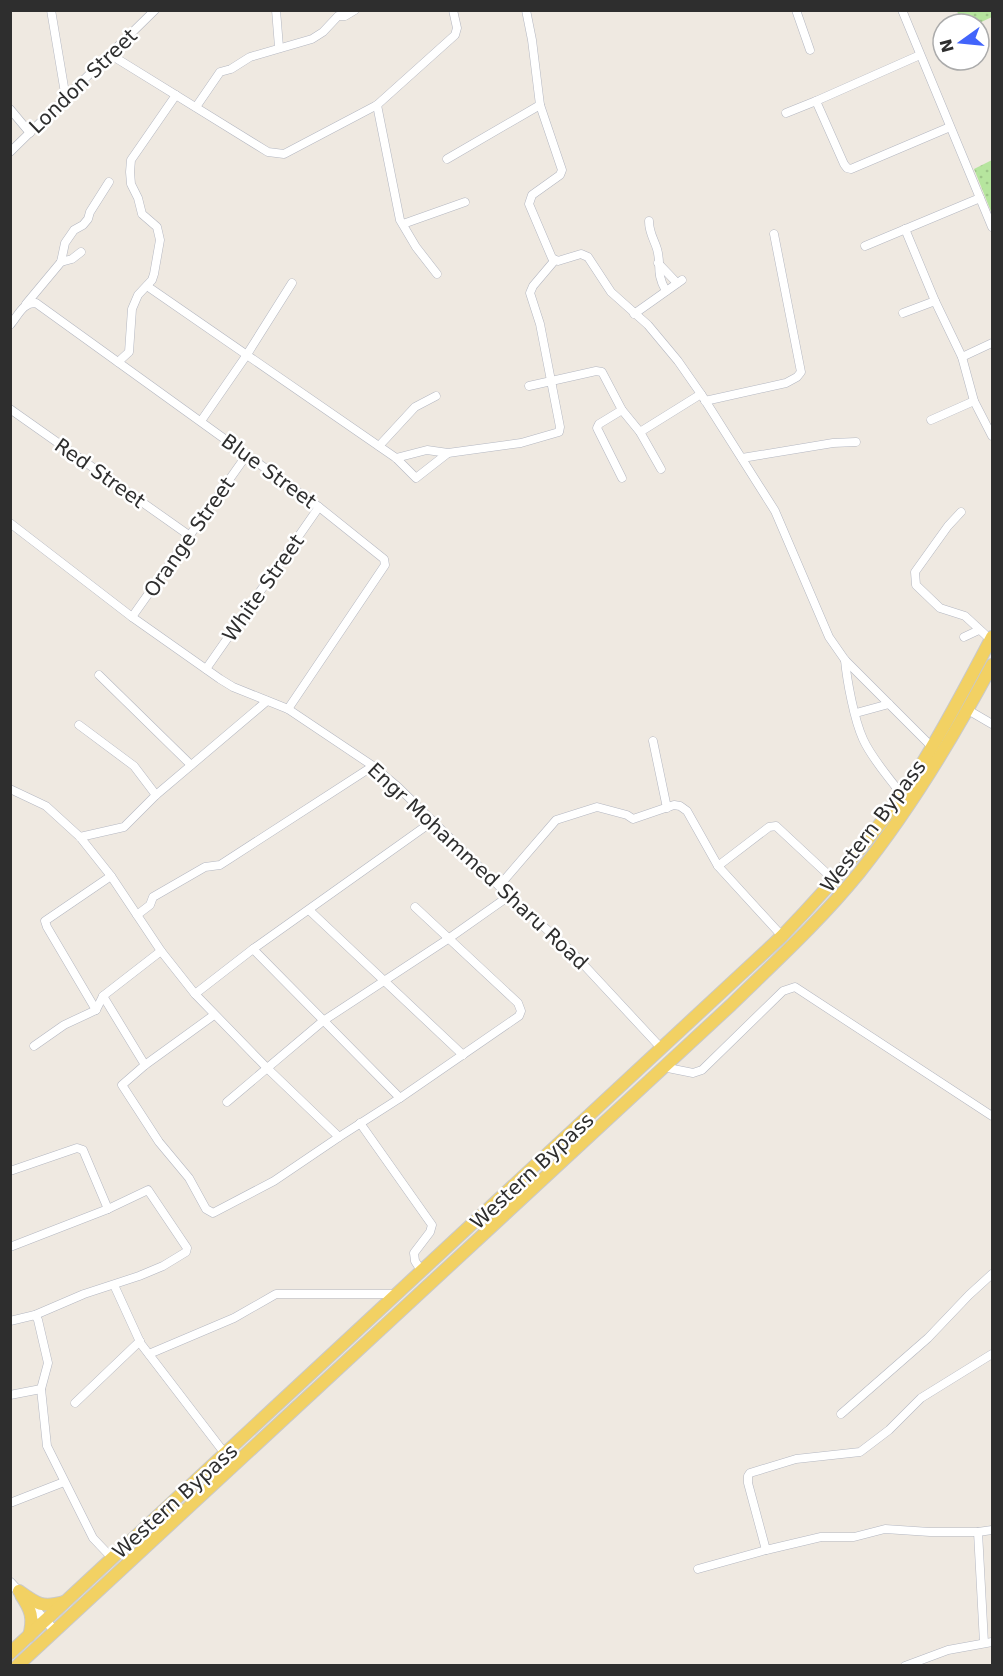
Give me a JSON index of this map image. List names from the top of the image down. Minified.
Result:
{"streets":{"main road":["Western Bypass"],"street":["London Street","Blue Street","Red Street","Orange Street","White Street","Engr Mohammed Sharu Road"]},"crossings":[["Blue Street","Orange Street"],["Blue Street","White Street"],["Blue Street","Engr Mohammed Sharu Road"],["Red Street","Orange Street"],["Orange Street","Engr Mohammed Sharu Road"],["White Street","Engr Mohammed Sharu Road"],["Western Bypass","Engr Mohammed Sharu Road"]],"north":"left"}
